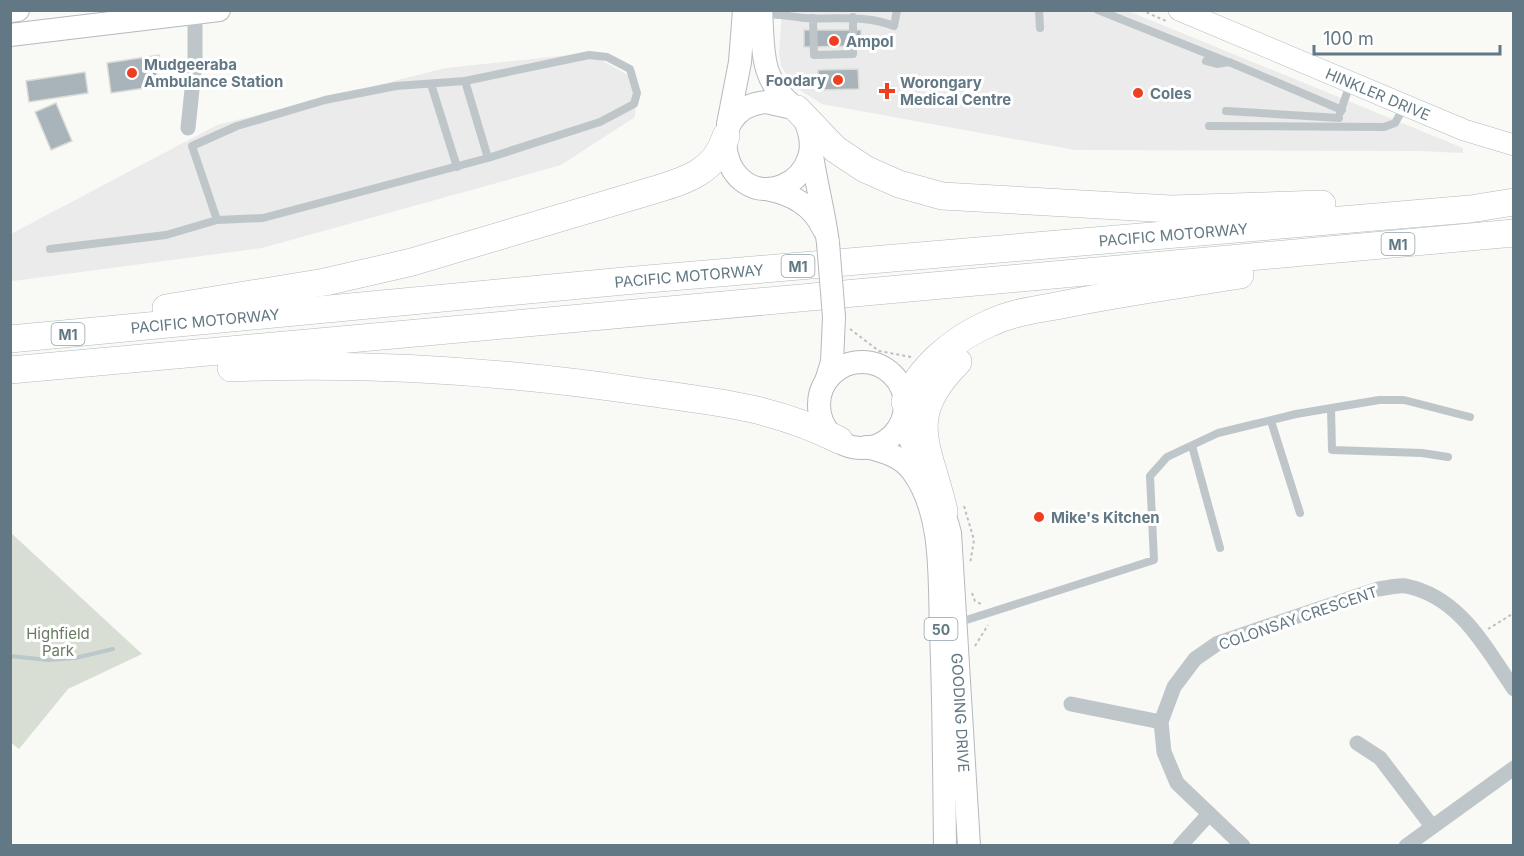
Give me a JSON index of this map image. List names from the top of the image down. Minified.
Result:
{"streets":{"highway":["PACIFIC MOTORWAY","M1"],"main road":["HINKLER DRIVE","50","GOODING DRIVE"],"street":["COLONSAY CRESCENT"]},"crossings":[["50","GOODING DRIVE"]],"parks":["Highfield Park"],"places":{"other":["Ampol","Mudgeeraba Ambulance Station","Foodary","Coles","Mike's Kitchen"],"health":["Worongary Medical Centre"]},"scale_bar":"100 m"}
